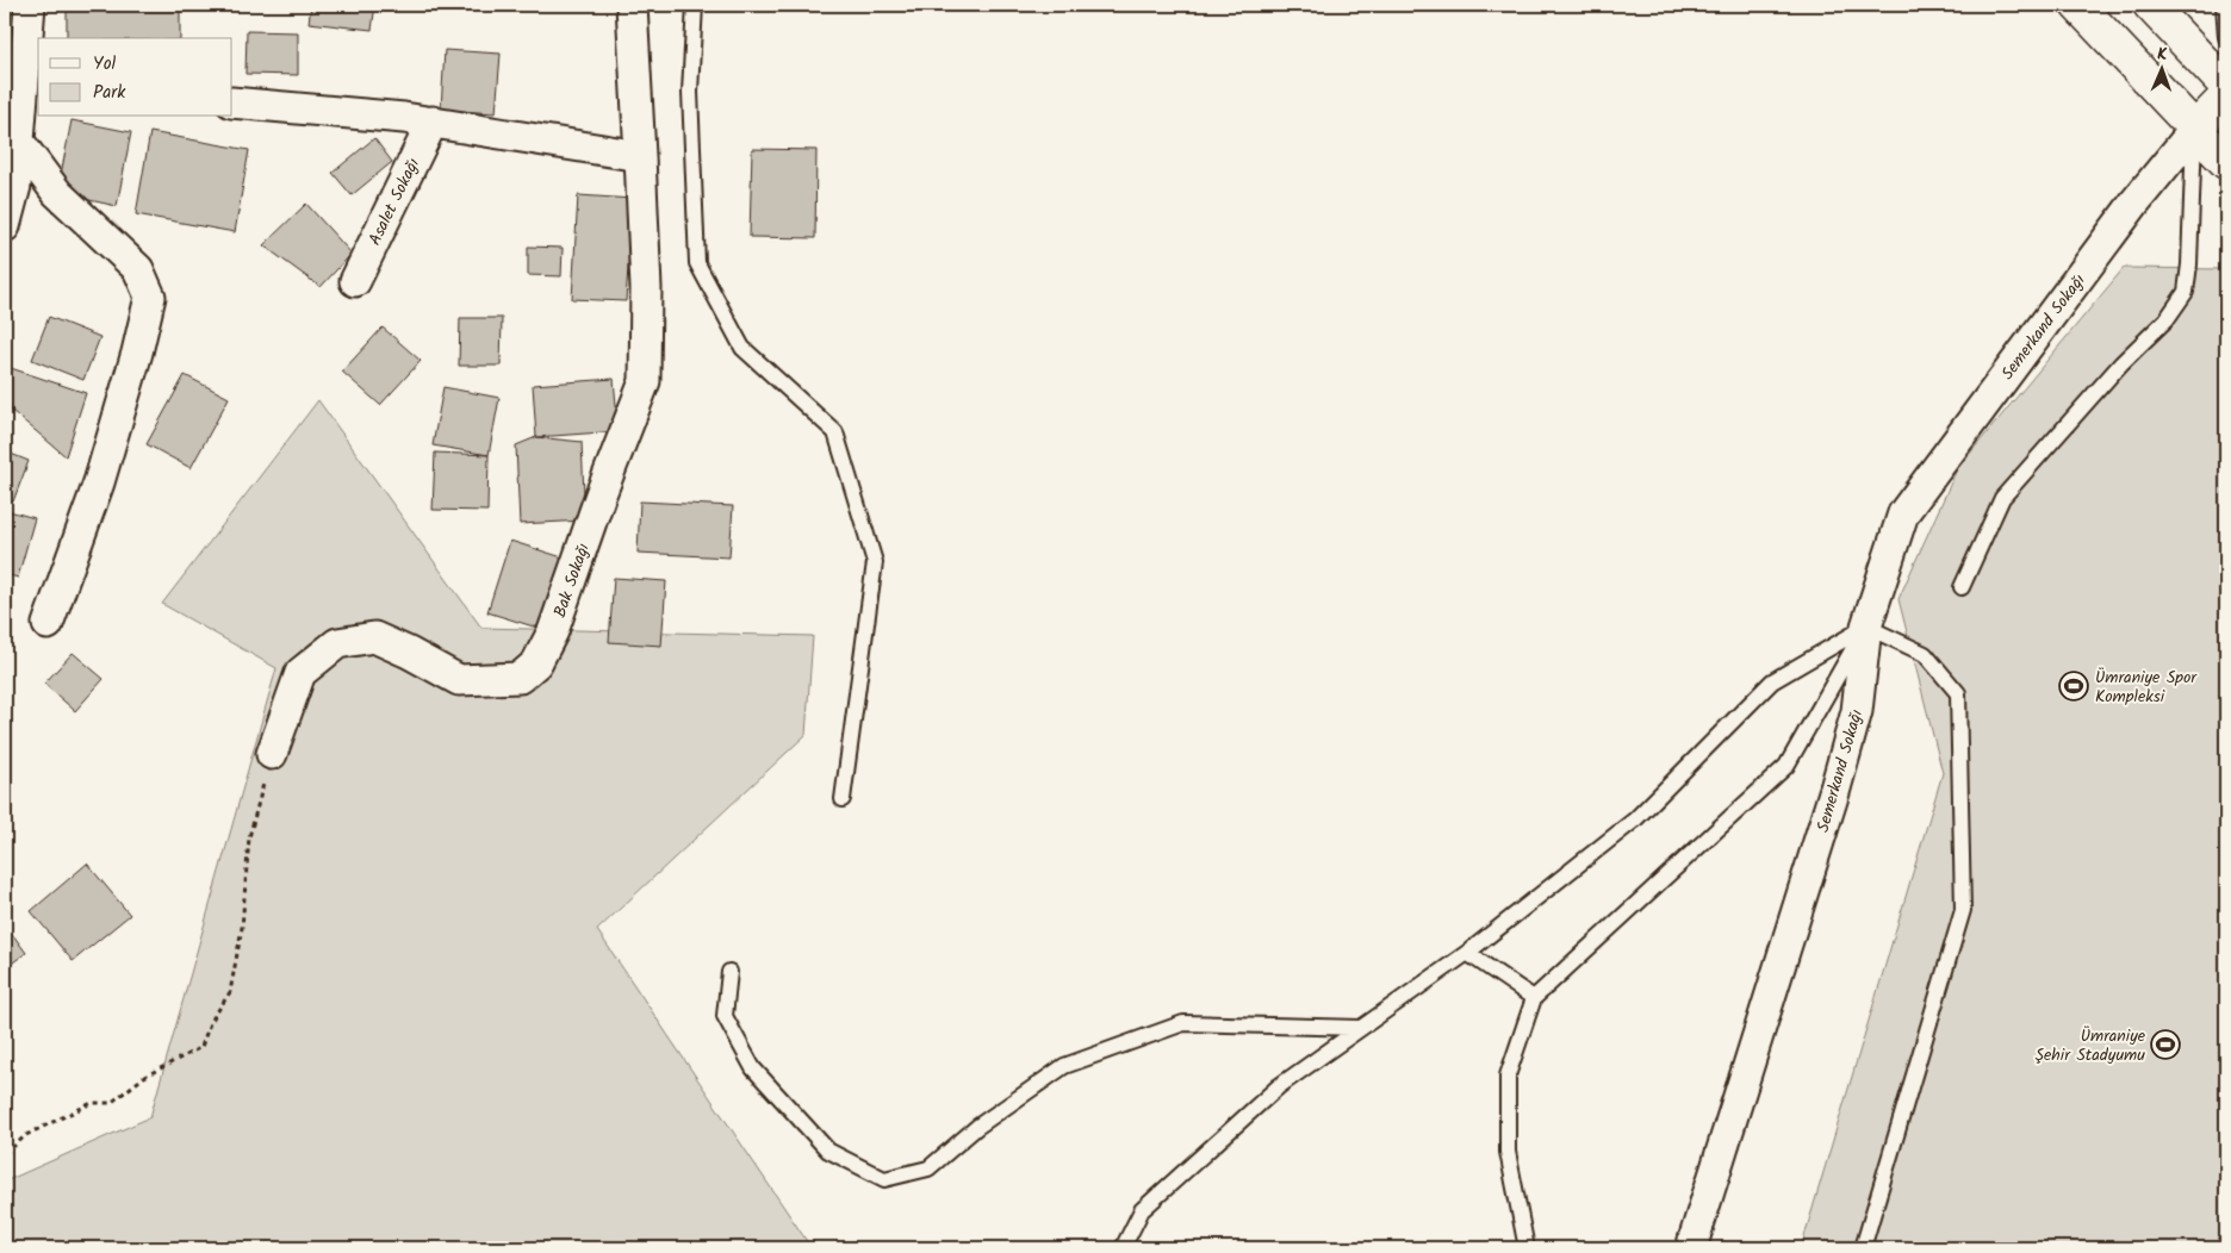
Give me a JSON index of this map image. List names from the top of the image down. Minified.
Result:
{"streets":{"street":["Asalet Sokağı","Semerkand Sokağı","Bak Sokağı"]},"places":{"sports":["Ümraniye Spor Kompleksi","Ümraniye Şehir Stadyumu"]},"legend":["Yol","Park"],"north":"top"}
